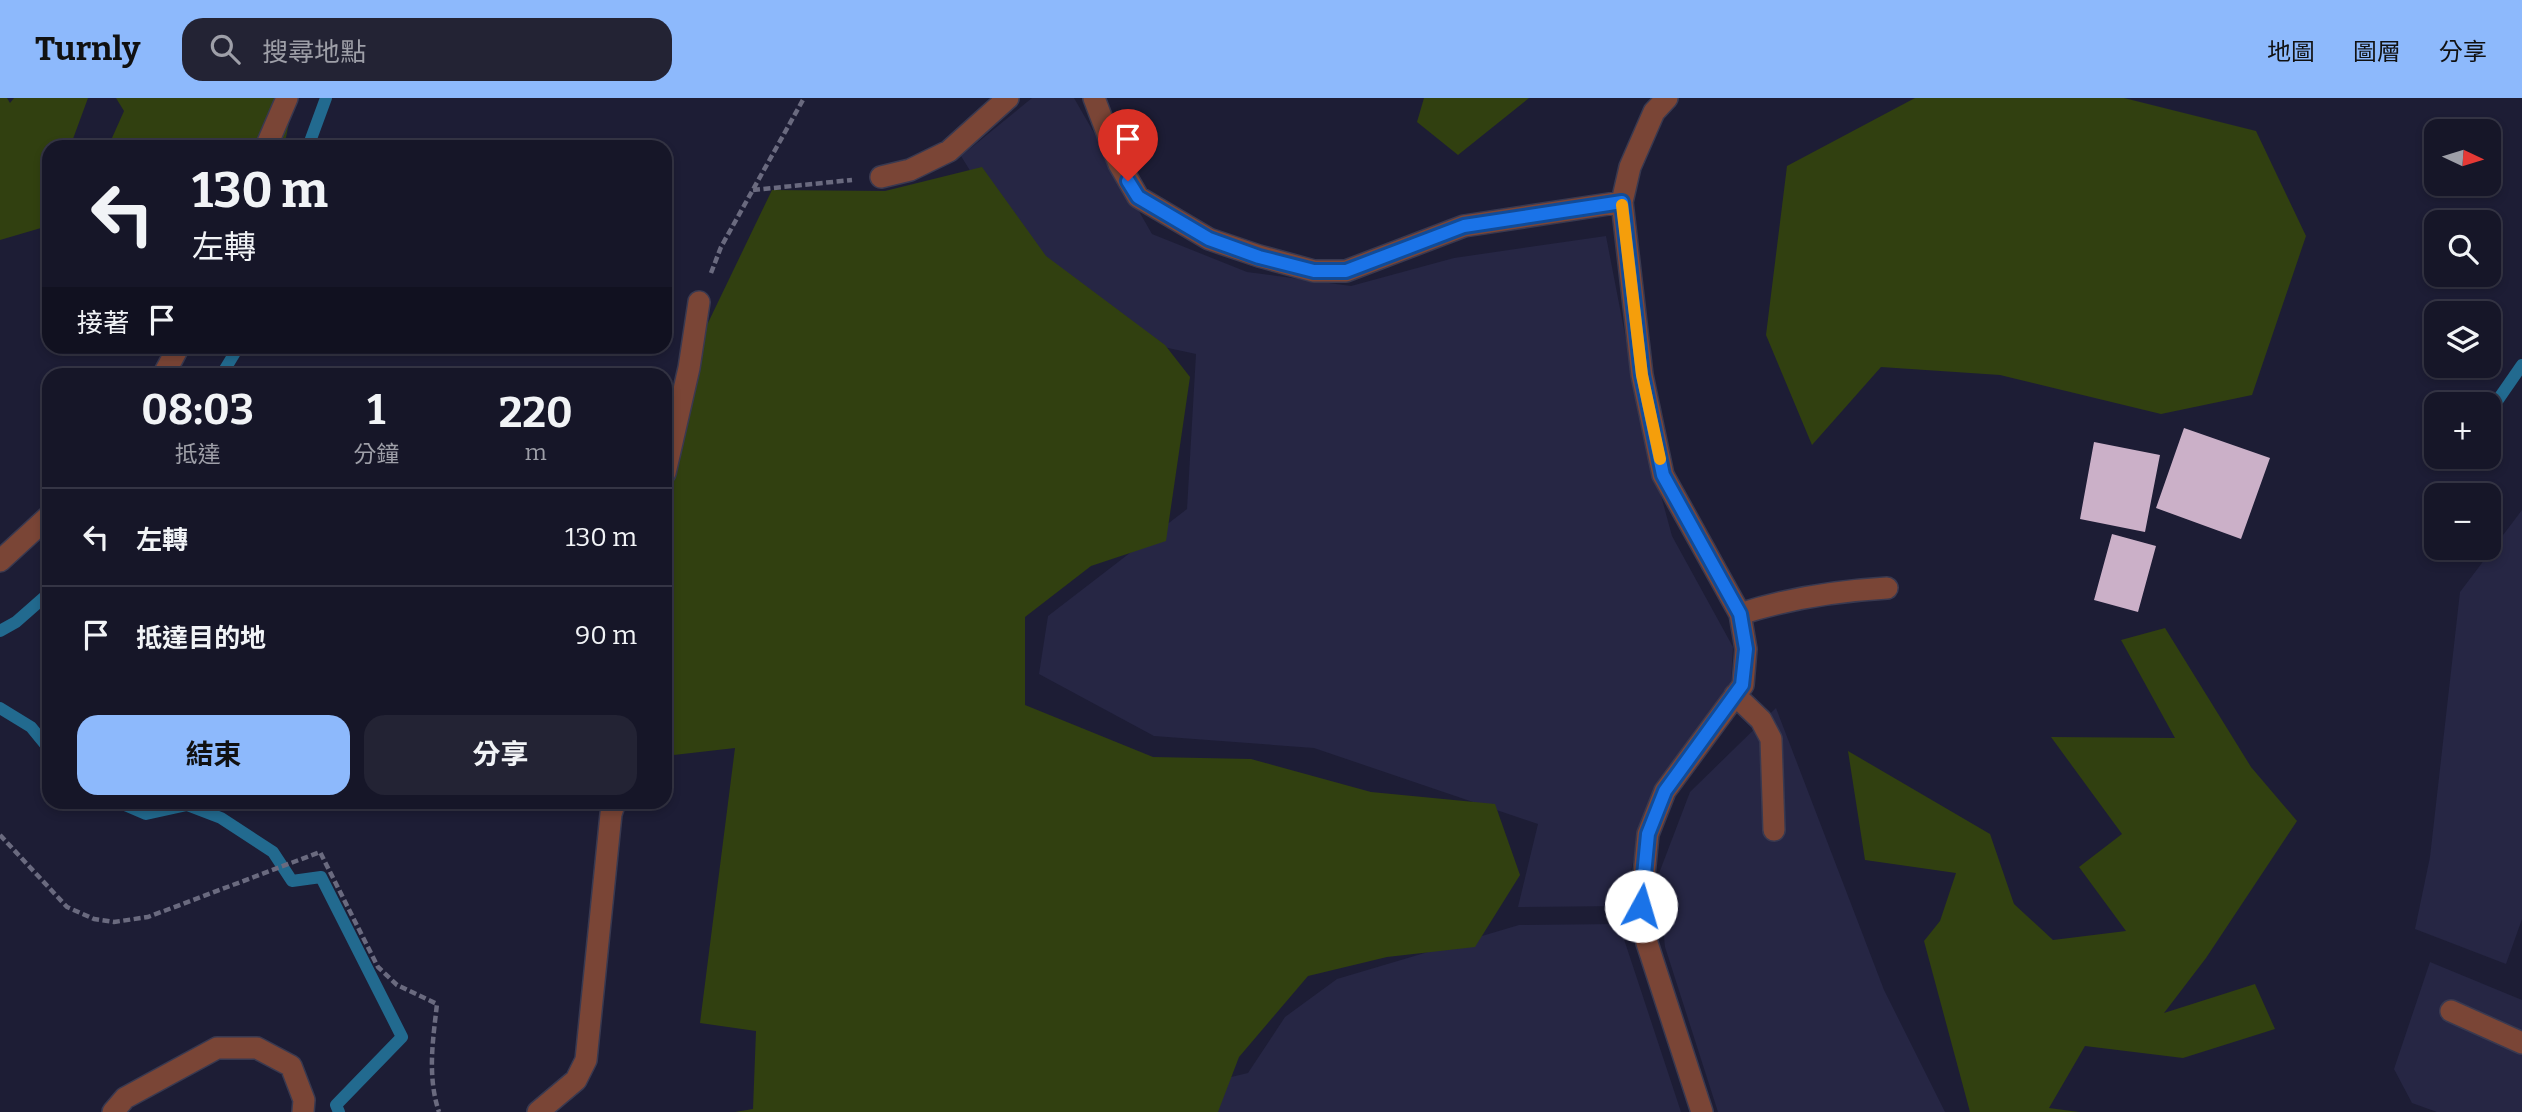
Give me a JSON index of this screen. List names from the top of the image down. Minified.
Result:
{"north":"right","page":{"header":"Turnly","search":"搜尋地點","nav":["地圖","圖層","分享"],"map_buttons":["+","−"],"turn":["130 m","左轉"],"then":"接著","eta":["08:03","抵達","1","分鐘","220","m"],"list":[{"name":"左轉","value":"130 m"},{"name":"抵達目的地","value":"90 m"}],"buttons":["結束","分享"]}}
